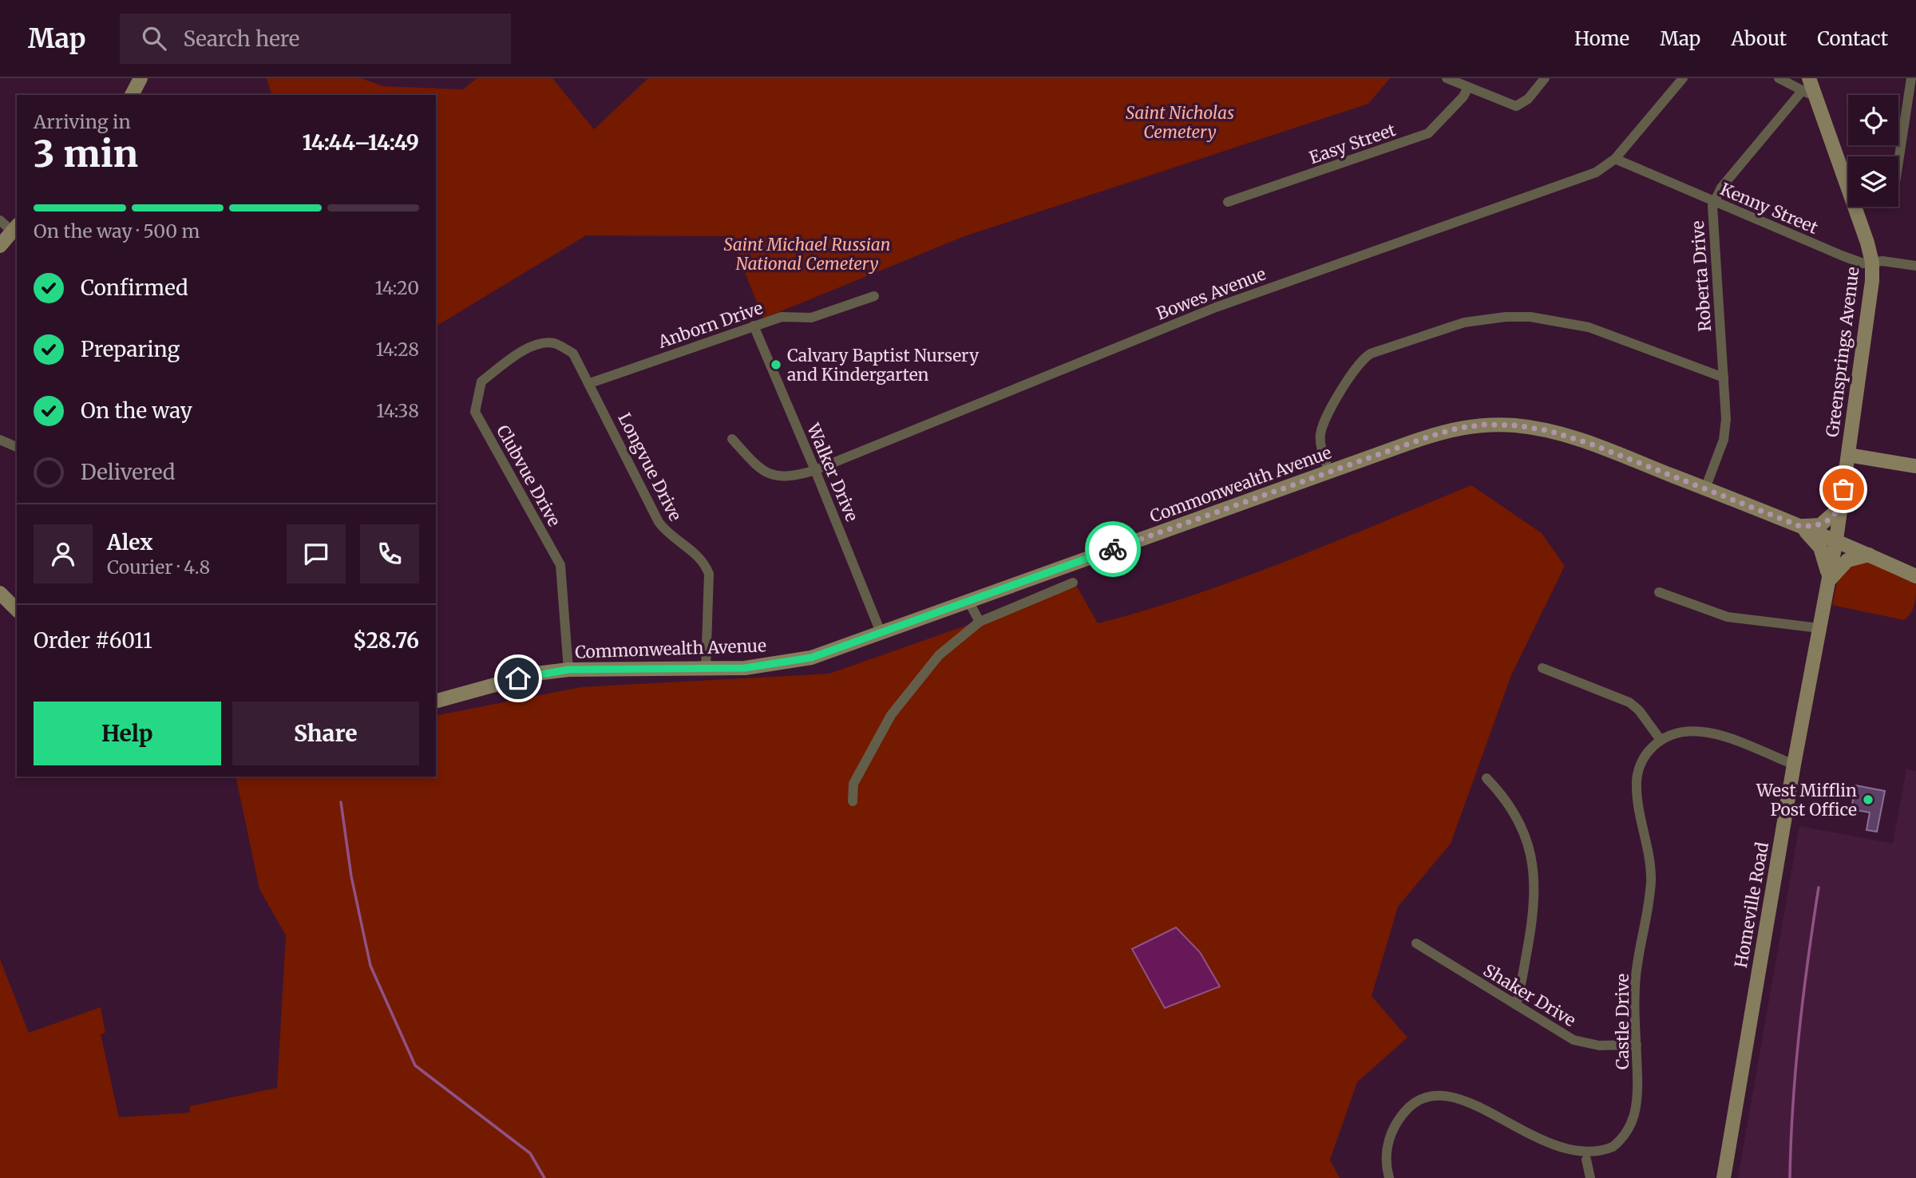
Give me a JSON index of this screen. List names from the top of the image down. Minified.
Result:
{"streets":{"street":["Easy Street","Kenny Street","Roberta Drive","Bowes Avenue","Anborn Drive","Greensprings Avenue","Longvue Drive","Walker Drive","Clubvue Drive","Commonwealth Avenue","Homeville Road","Shaker Drive","Castle Drive"]},"crossings":[["Kenny Street","Roberta Drive"],["Kenny Street","Bowes Avenue"],["Kenny Street","Greensprings Avenue"],["Roberta Drive","Greensprings Avenue"],["Roberta Drive","Commonwealth Avenue"],["Bowes Avenue","Walker Drive"],["Anborn Drive","Longvue Drive"],["Anborn Drive","Walker Drive"],["Greensprings Avenue","Commonwealth Avenue"],["Greensprings Avenue","Homeville Road"],["Longvue Drive","Clubvue Drive"],["Longvue Drive","Commonwealth Avenue"],["Walker Drive","Commonwealth Avenue"],["Clubvue Drive","Commonwealth Avenue"],["Commonwealth Avenue","Homeville Road"],["Homeville Road","Castle Drive"],["Shaker Drive","Castle Drive"]],"parks":["Saint Nicholas Cemetery","Saint Michael Russian National Cemetery"],"places":["Calvary Baptist Nursery and Kindergarten","West Mifflin Post Office"],"page":{"header":"Map","search":"Search here","nav":["Home","Map","About","Contact"],"heading":["3 min","Arriving in","14:44–14:49"],"panel":["Alex","Courier · 4.8","Order #6011","$28.76"],"bar":"On the way · 500 m","list":[["Confirmed","14:20"],["Preparing","14:28"],["On the way","14:38"],"Delivered"],"buttons":["Help","Share"]}}
